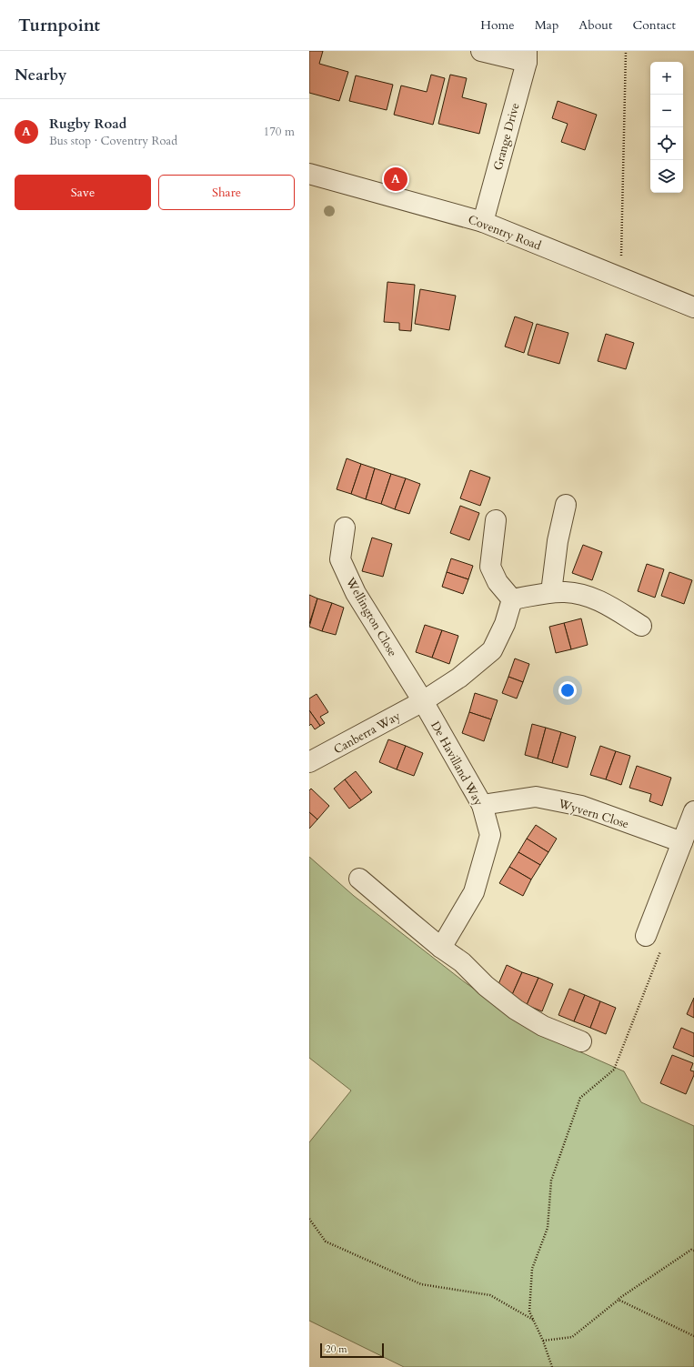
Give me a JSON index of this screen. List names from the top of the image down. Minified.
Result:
{"streets":{"street":["Grange Drive","Coventry Road","Wellington Close","Canberra Way","De Havilland Way","Wyvern Close"]},"crossings":[["Grange Drive","Coventry Road"],["Wellington Close","Canberra Way"],["Wellington Close","De Havilland Way"],["Canberra Way","De Havilland Way"],["De Havilland Way","Wyvern Close"]],"scale_bar":"20 m","page":{"header":"Turnpoint","nav":["Home","Map","About","Contact"],"heading":"Nearby","map_buttons":["+","−"],"list":[{"mark":"A","name":"Rugby Road","note":"Bus stop · Coventry Road","value":"170 m"}],"buttons":["Save","Share"],"pins":"A","scale":"20 m"}}
